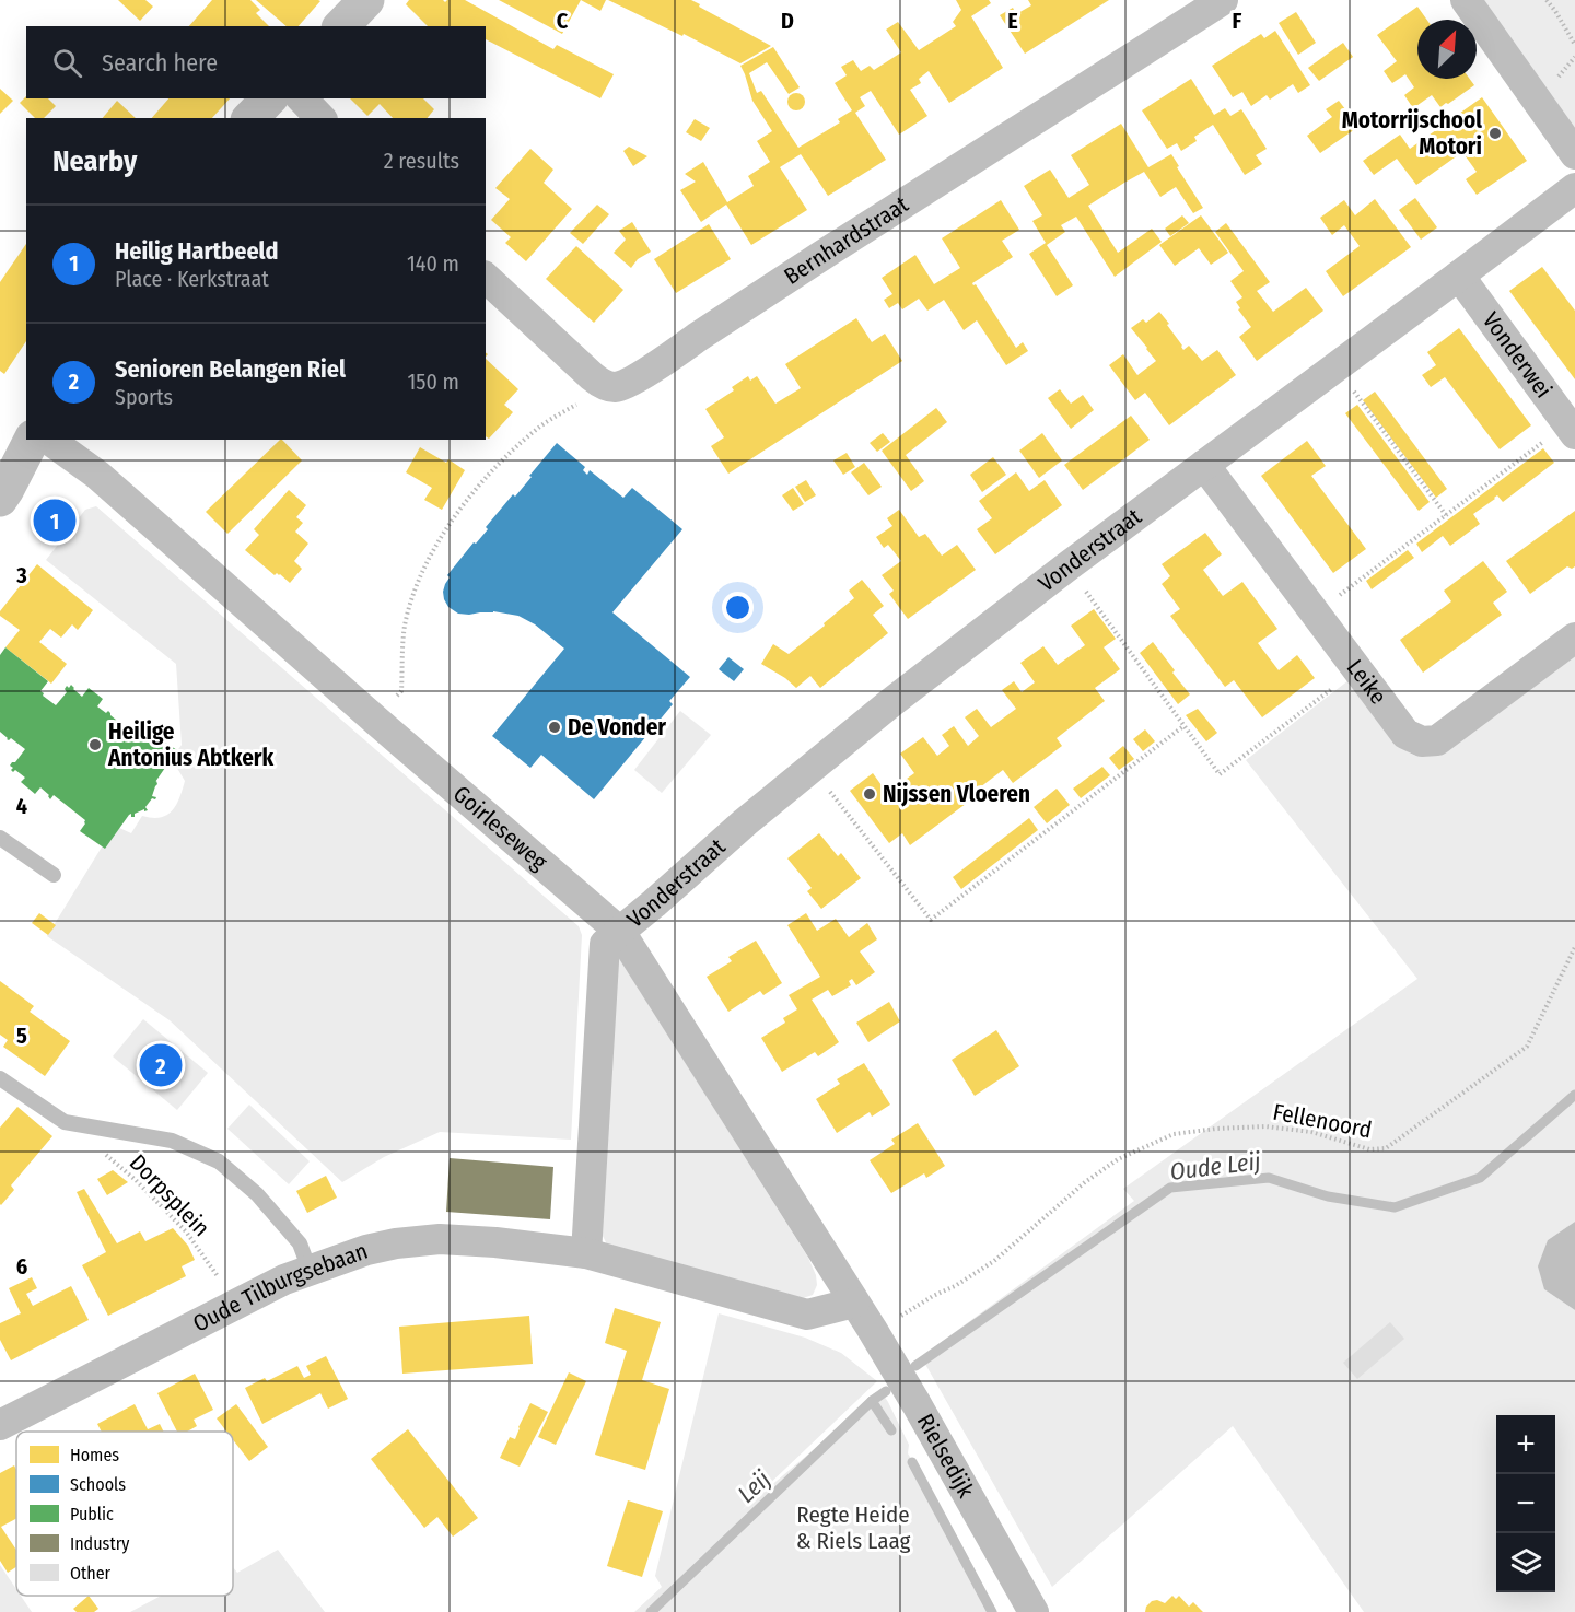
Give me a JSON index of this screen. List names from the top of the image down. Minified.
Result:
{"streets":{"street":["Bernhardstraat","Vonderwei","Vonderstraat","Leike","Goirleseweg","Oude Tilburgsebaan","Rielsedijk"],"path":["Fellenoord","Dorpsplein"]},"crossings":[["Vonderwei","Vonderstraat"],["Vonderstraat","Leike"],["Vonderstraat","Goirleseweg"],["Goirleseweg","Oude Tilburgsebaan"],["Goirleseweg","Rielsedijk"],["Fellenoord","Rielsedijk"],["Dorpsplein","Oude Tilburgsebaan"],["Oude Tilburgsebaan","Rielsedijk"]],"water":["Oude Leij","Leij"],"parks":["Regte Heide & Riels Laag"],"places":["Motorrijschool Motori","De Vonder","Heilige Antonius Abtkerk","Nijssen Vloeren"],"legend":["Homes","Schools","Public","Industry","Other"],"north":"top right","page":{"search":"Search here","heading":["Nearby","2 results"],"list":[{"mark":"1","name":"Heilig Hartbeeld","note":"Place · Kerkstraat","value":"140 m"},{"mark":"2","name":"Senioren Belangen Riel","note":"Sports","value":"150 m"}],"pins":["1","2"],"map_buttons":["+","−"]},"grid":{"columns":["C","D","E","F"],"rows":["3","4","5","6"]}}
